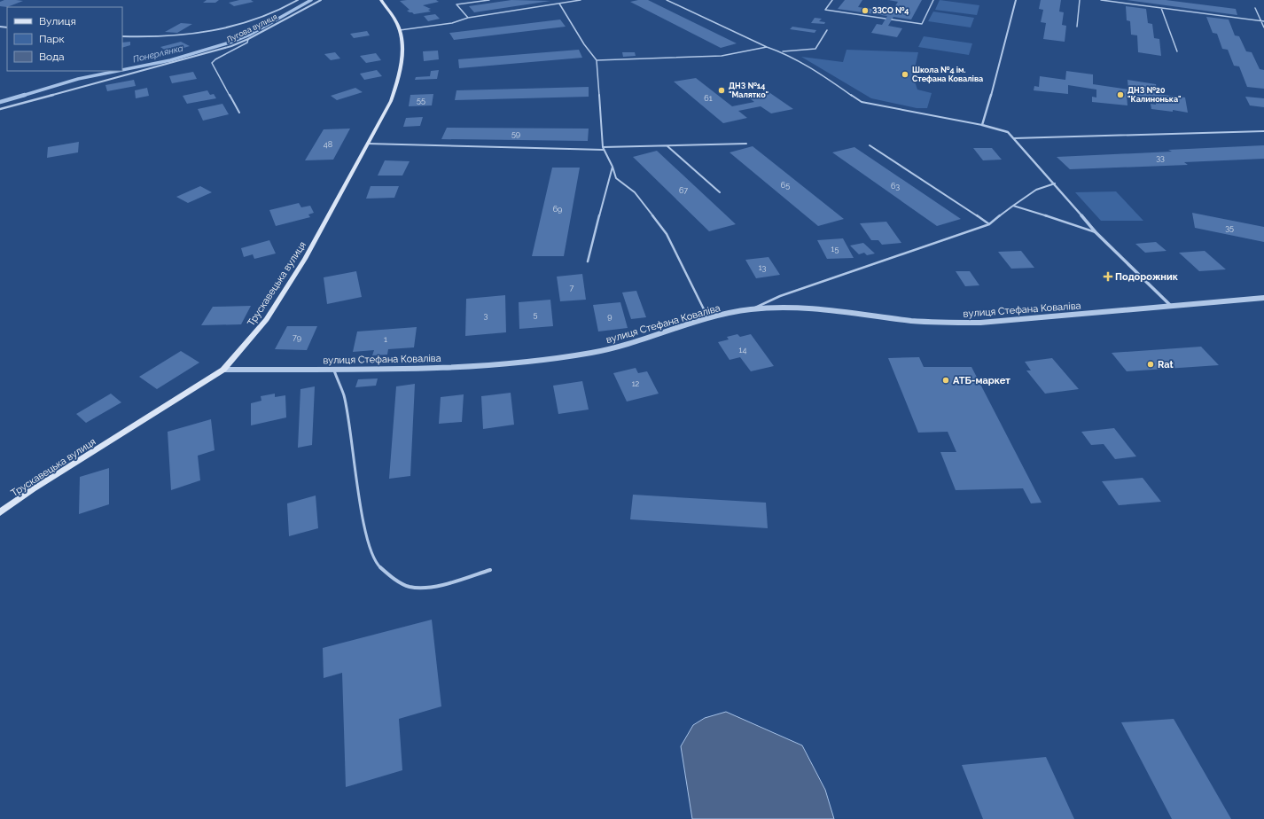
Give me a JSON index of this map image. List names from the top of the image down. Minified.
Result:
{"streets":{"main road":["Трускавецька вулиця"],"street":["Лугова вулиця","вулиця Стефана Коваліва"]},"crossings":[["Трускавецька вулиця","вулиця Стефана Коваліва"]],"water":["Понерлянка"],"places":{"other":["ЗЗСО №4","Школа №4 ім. Стефана Коваліва","ДНЗ №14 \"Малятко\"","ДНЗ №20 \"Калинонька\"","Rat","АТБ-маркет"],"health":["Подорожник"]},"house_numbers":["61","55","59","48","33","65","63","67","69","35","15","13","7","5","3","9","79","1","14","12"],"legend":["Вулиця","Парк","Вода"]}
